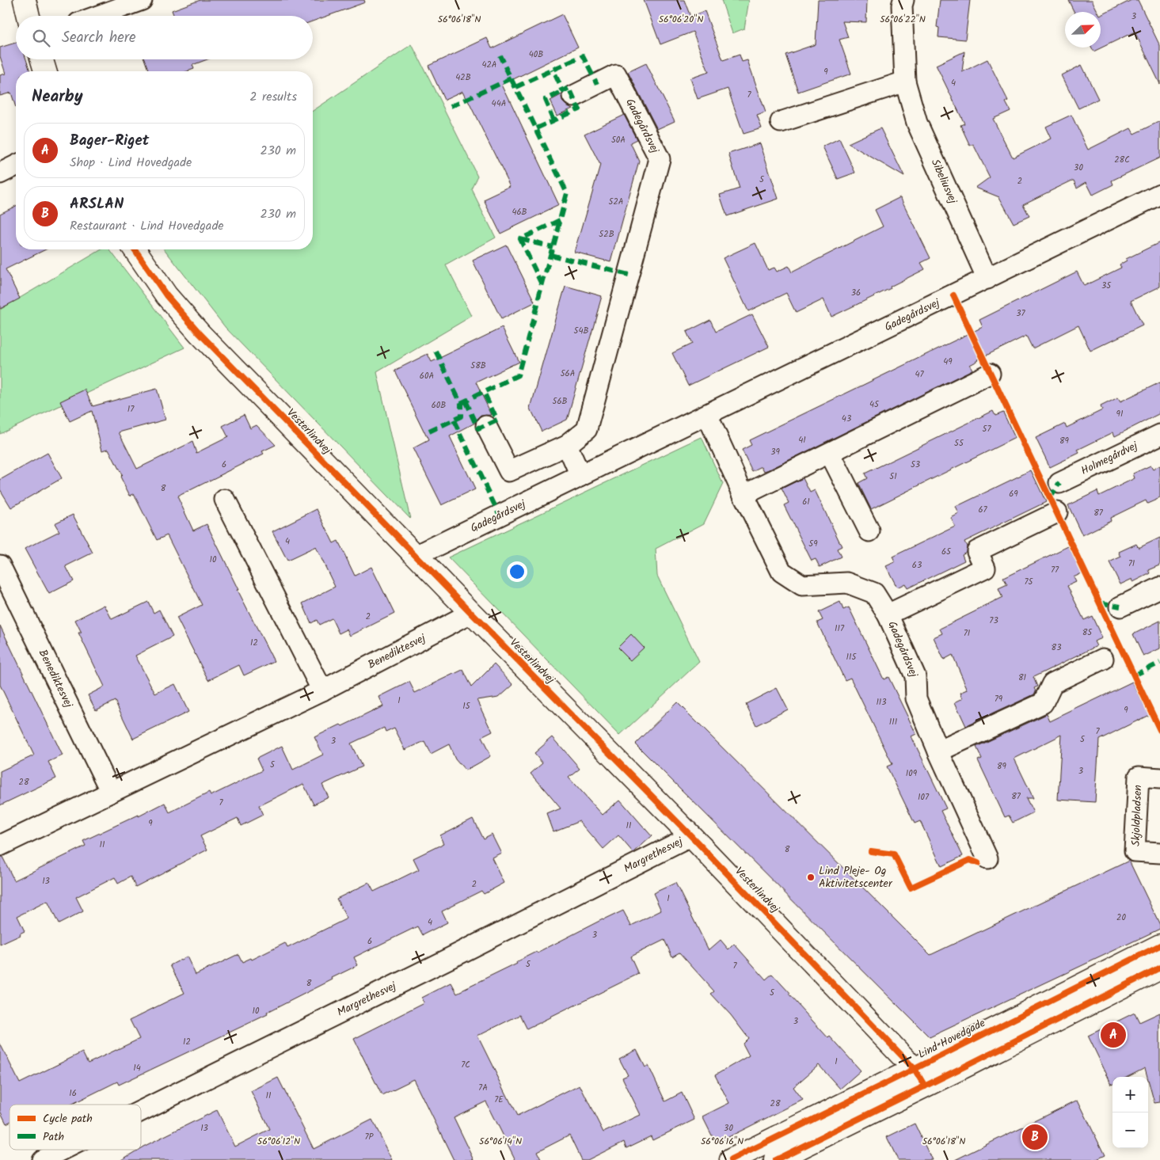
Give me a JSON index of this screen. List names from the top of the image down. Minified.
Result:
{"streets":{"street":["Gadegårdsvej","Sibeliusvej","Vesterlindvej","Holmegårdvej","Benediktesvej","Skjoldpladsen","Margrethesvej","Lind Hovedgade"]},"crossings":[["Gadegårdsvej","Sibeliusvej"],["Gadegårdsvej","Vesterlindvej"],["Vesterlindvej","Benediktesvej"],["Vesterlindvej","Margrethesvej"],["Vesterlindvej","Lind Hovedgade"]],"places":["Lind Pleje- Og Aktivitetscenter"],"house_numbers":["3","40B","42A","9","42B","4","7","44A","50A","28C","30","5","2","52A","46B","52B","35","36","37","54B","49","58B","56A","47","60A","56B","45","60B","17","91","43","57","41","89","55","39","6","53","51","8","69","61","67","87","4","59","65","10","71","63","77","75","2","73","117","85","71","12","83","115","81","79","1","113","15","9","111","7","5","3","5","89","3","109","28","87","107","7","9","11","11","8","13","2","1","20","4","3","6","5","7","8","5","10","3","12","1","7C","14","7A","16","11","7E","28","13","30","7P"],"legend":["Cycle path","Path"],"north":"top right","page":{"search":"Search here","heading":["Nearby","2 results"],"list":[{"mark":"A","name":"Bager-Riget","note":"Shop · Lind Hovedgade","value":"230 m"},{"mark":"B","name":"ARSLAN","note":"Restaurant · Lind Hovedgade","value":"230 m"}],"pins":["A","B"],"map_buttons":["+","−"]},"coordinates":["56°06'18\"N","56°06'20\"N","56°06'22\"N","56°06'12\"N","56°06'14\"N","56°06'16\"N"]}
